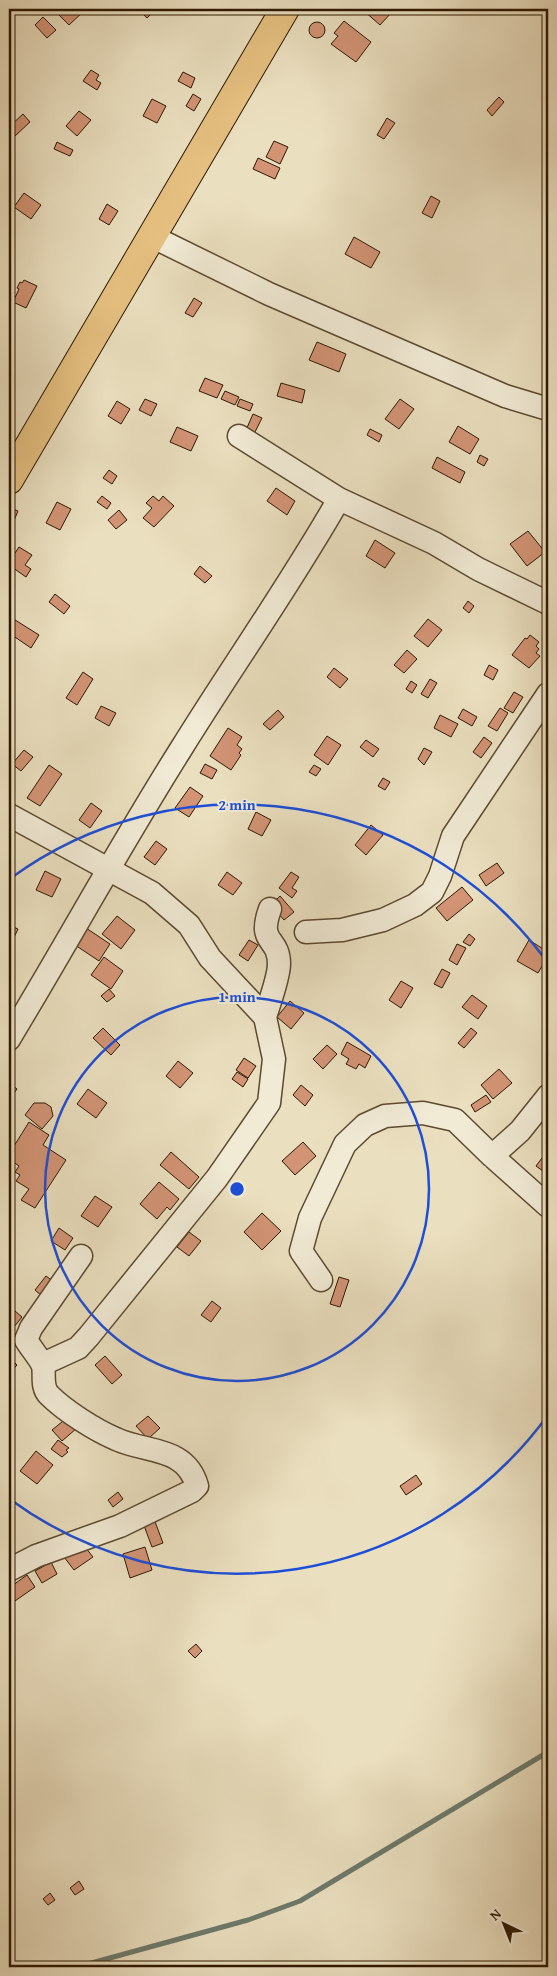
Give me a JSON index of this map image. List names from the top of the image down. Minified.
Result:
{"north":"top left","rings":["2 min","1 min"]}
